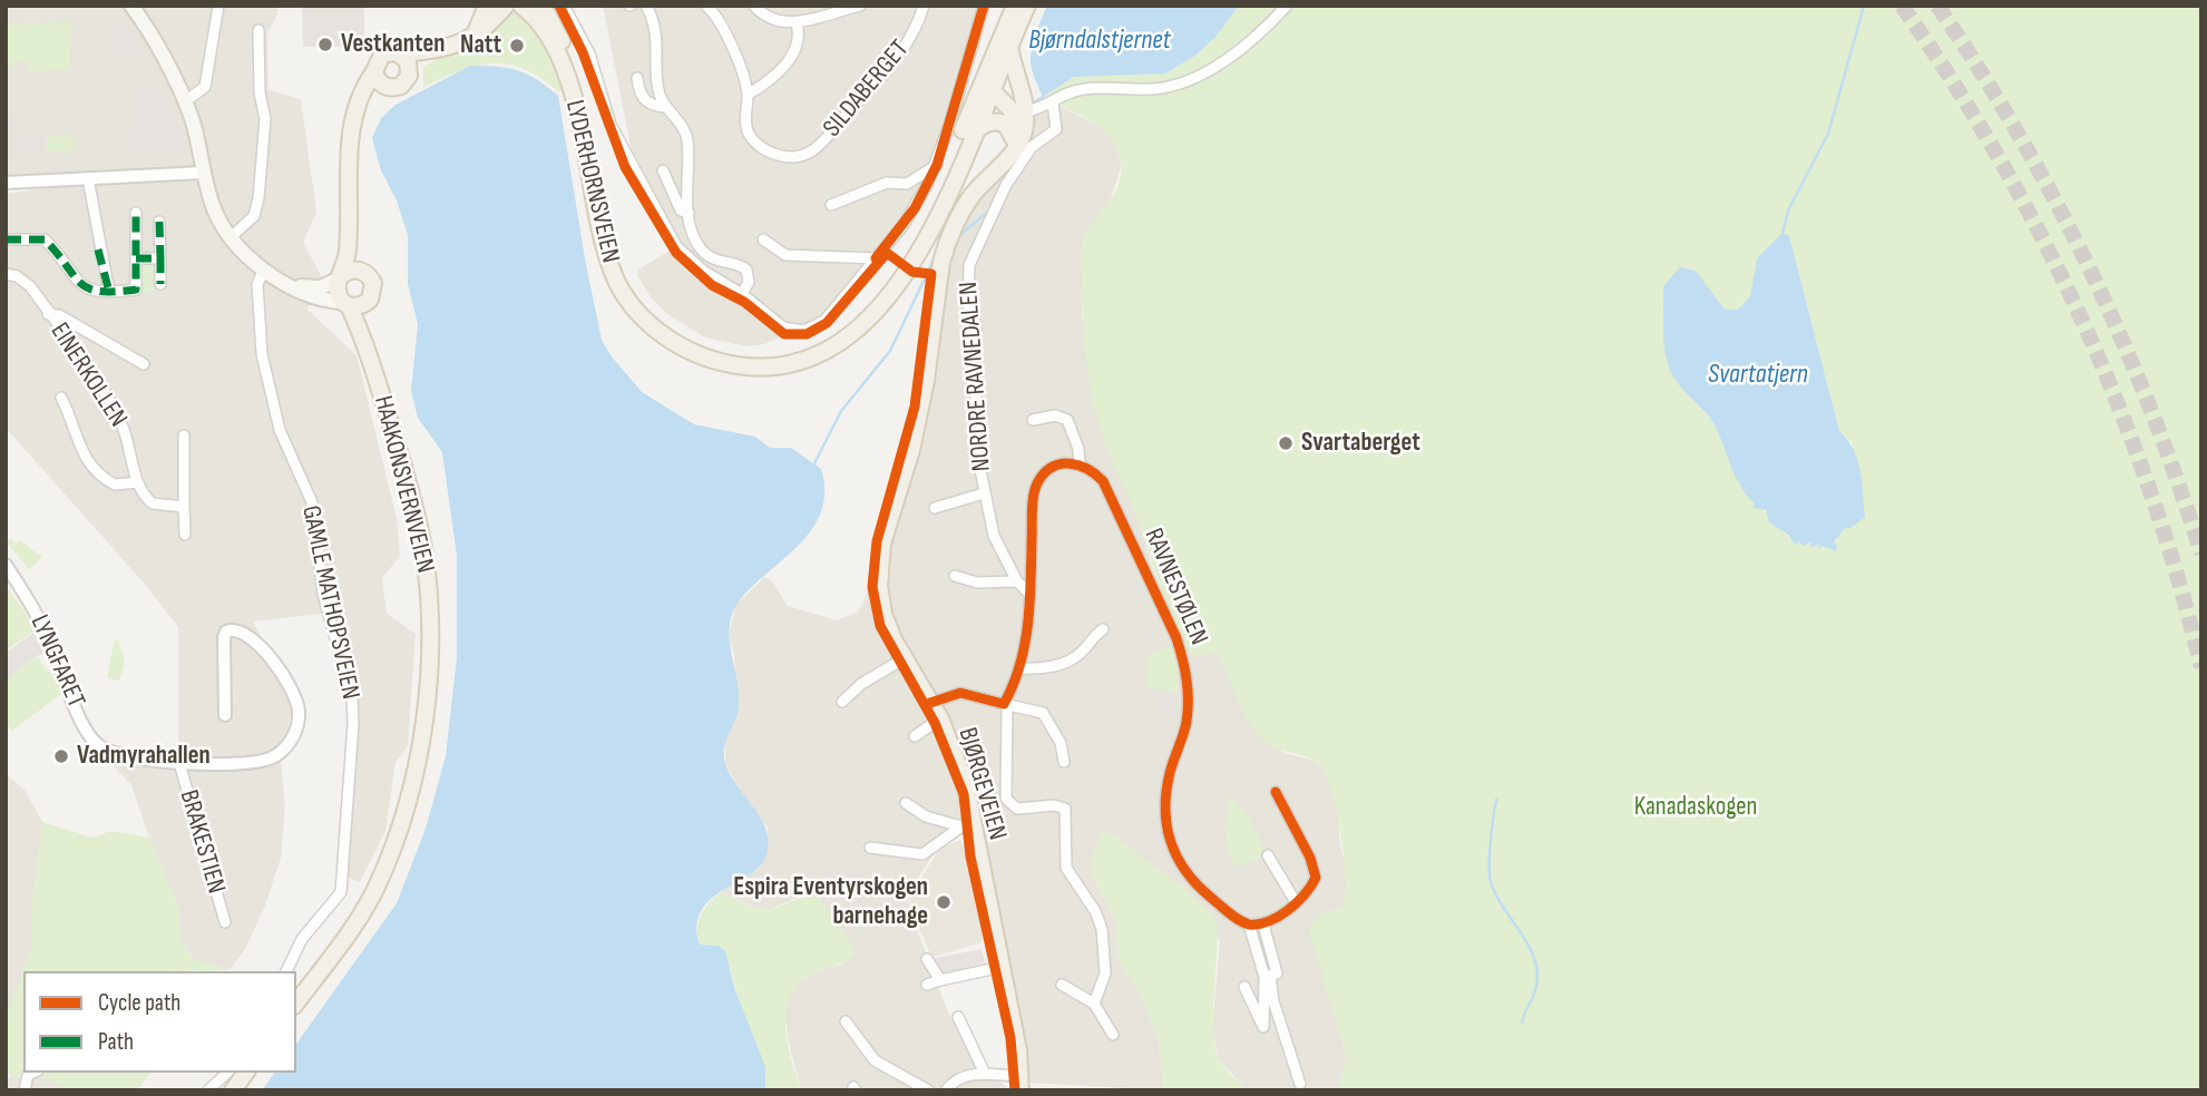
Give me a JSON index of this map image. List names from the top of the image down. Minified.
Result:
{"streets":{"main road":["LYDERHORNSVEIEN","HAAKONSVERNVEIEN","BJØRGEVEIEN"],"street":["SILDABERGET","EINERKOLLEN","NORDRE RAVNEDALEN","RAVNESTØLEN","GAMLE MATHOPSVEIEN","LYNGFARET","BRAKESTIEN"]},"crossings":[["LYNGFARET","BRAKESTIEN"]],"water":["Bjørndalstjernet","Svartatjern"],"parks":["Kanadaskogen"],"places":["Vestkanten","Natt","Svartaberget","Vadmyrahallen","Espira Eventyrskogen barnehage"],"legend":["Cycle path","Path"]}
